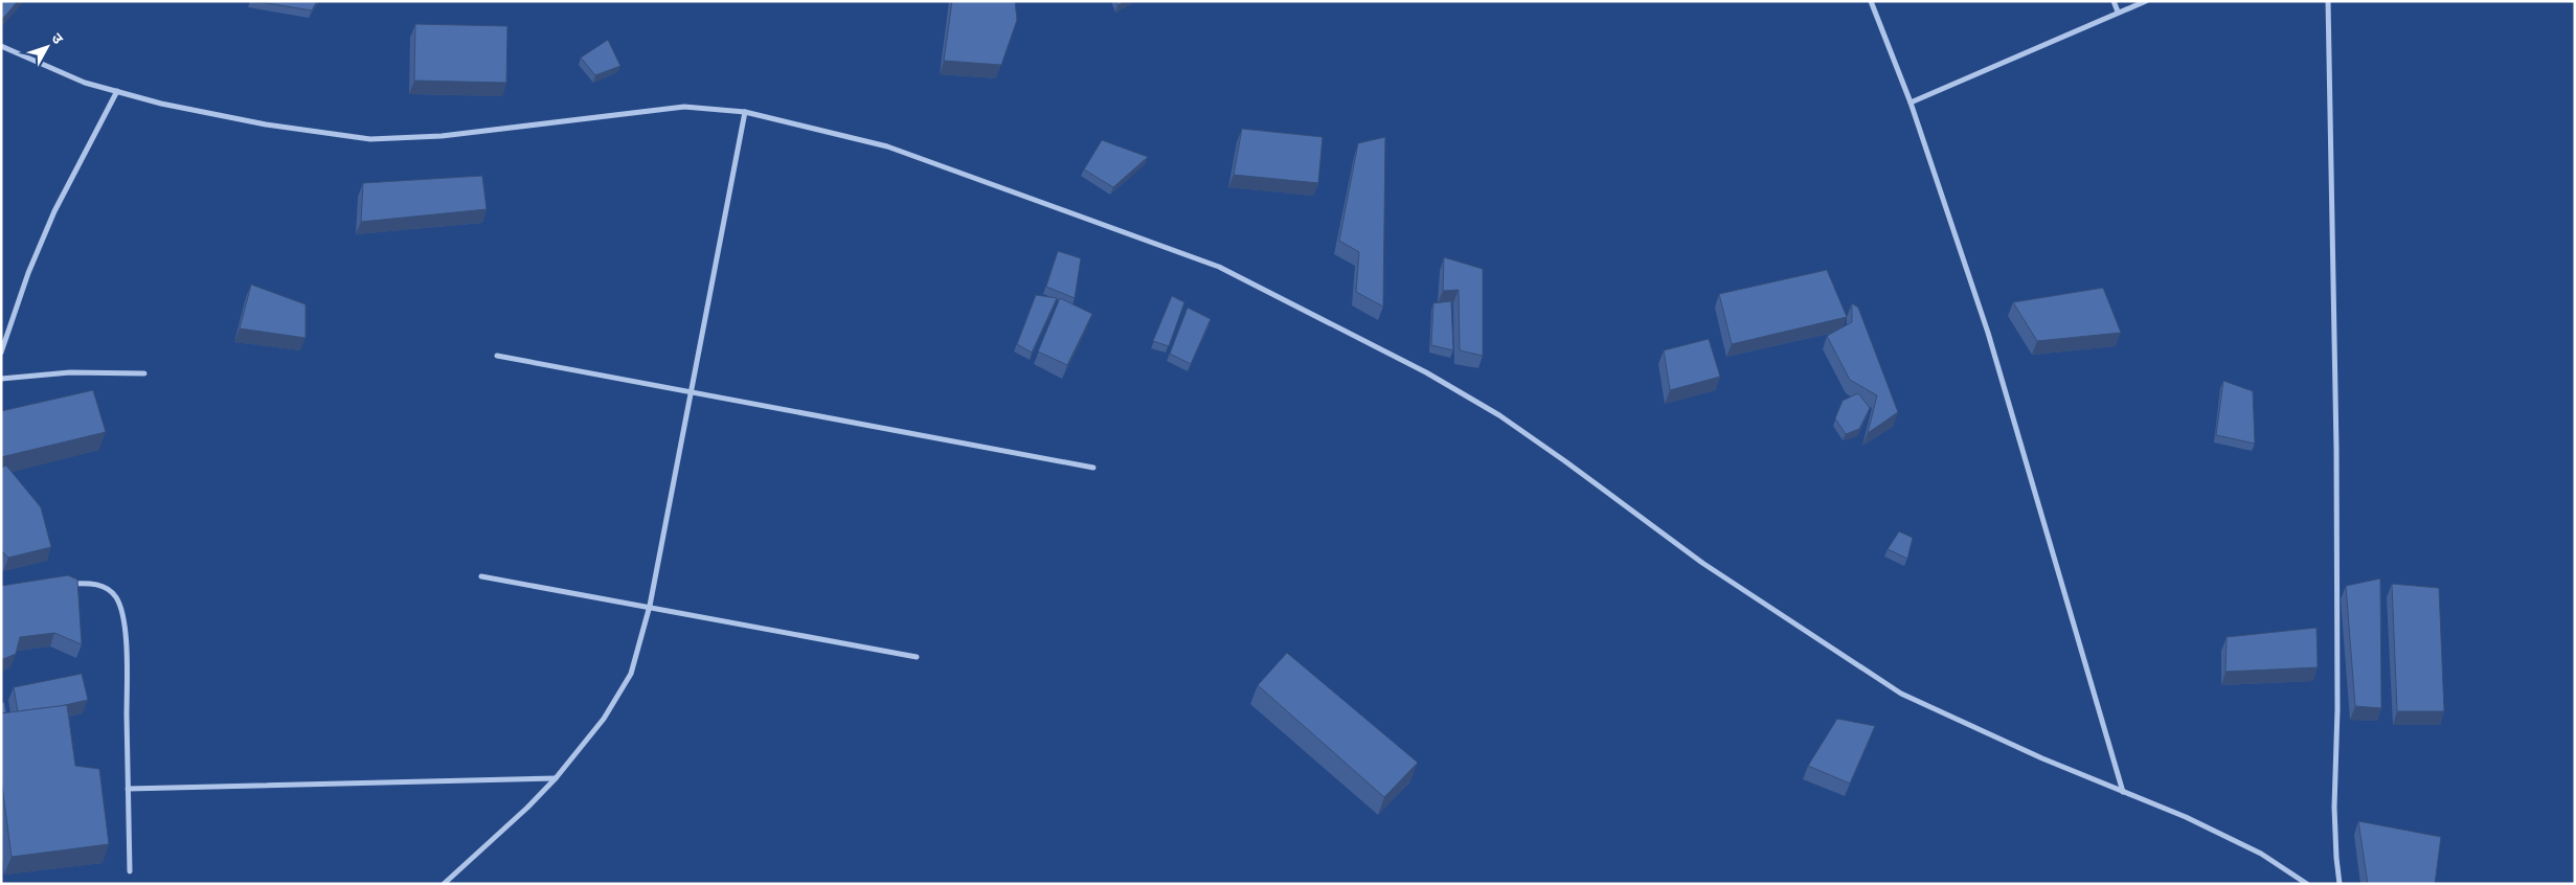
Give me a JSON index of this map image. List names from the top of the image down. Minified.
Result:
{"north":"top right"}
